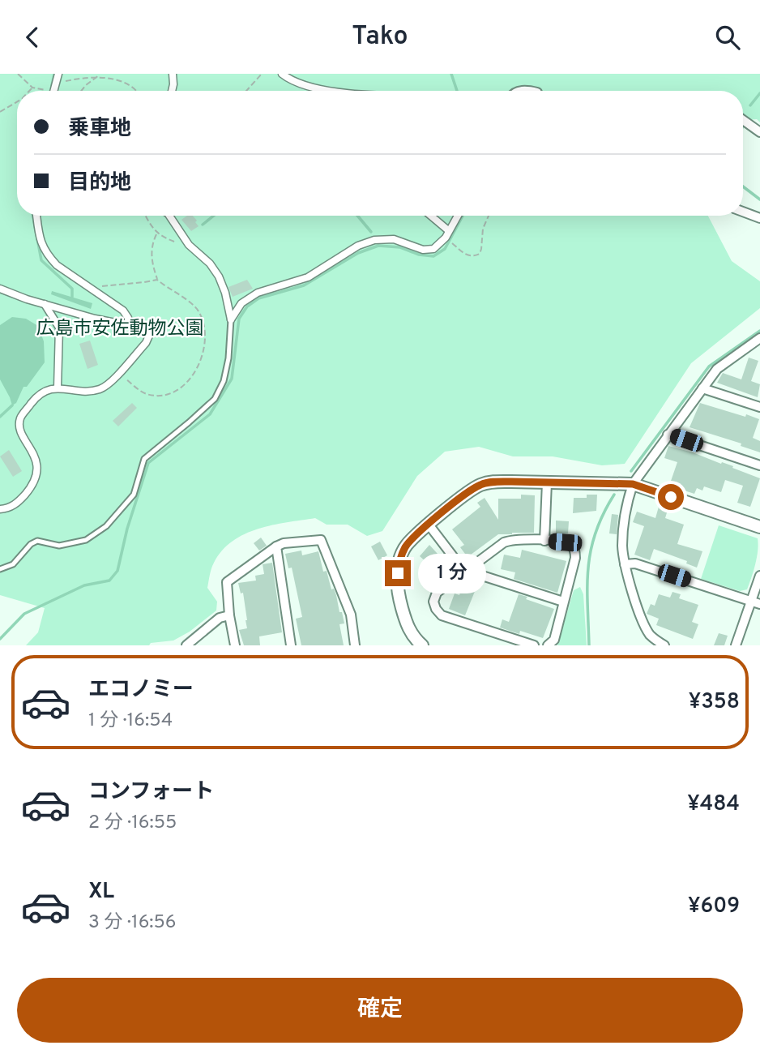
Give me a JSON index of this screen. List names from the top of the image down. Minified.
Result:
{"parks":["広島市安佐動物公園"],"page":{"header":"Tako","banner":["乗車地","目的地"],"bubble":"1 分","list":[{"name":"エコノミー","note":"1 分 · 16:54","value":"¥358"},{"name":"コンフォート","note":"2 分 · 16:55","value":"¥484"},{"name":"XL","note":"3 分 · 16:56","value":"¥609"}],"buttons":"確定"}}
